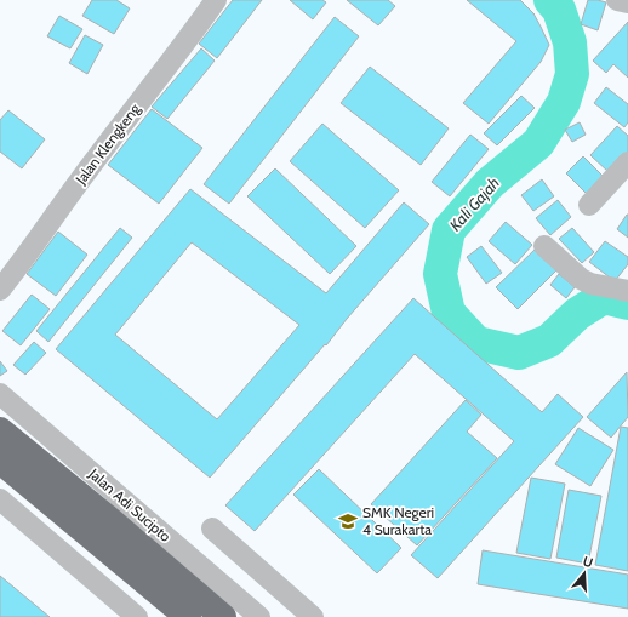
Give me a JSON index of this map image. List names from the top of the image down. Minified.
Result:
{"streets":{"highway":["Jalan Adi Sucipto"],"street":["Jalan Klengkeng"]},"water":["Kali Gajah"],"places":{"school or university":["SMK Negeri 4 Surakarta"]},"north":"top"}
